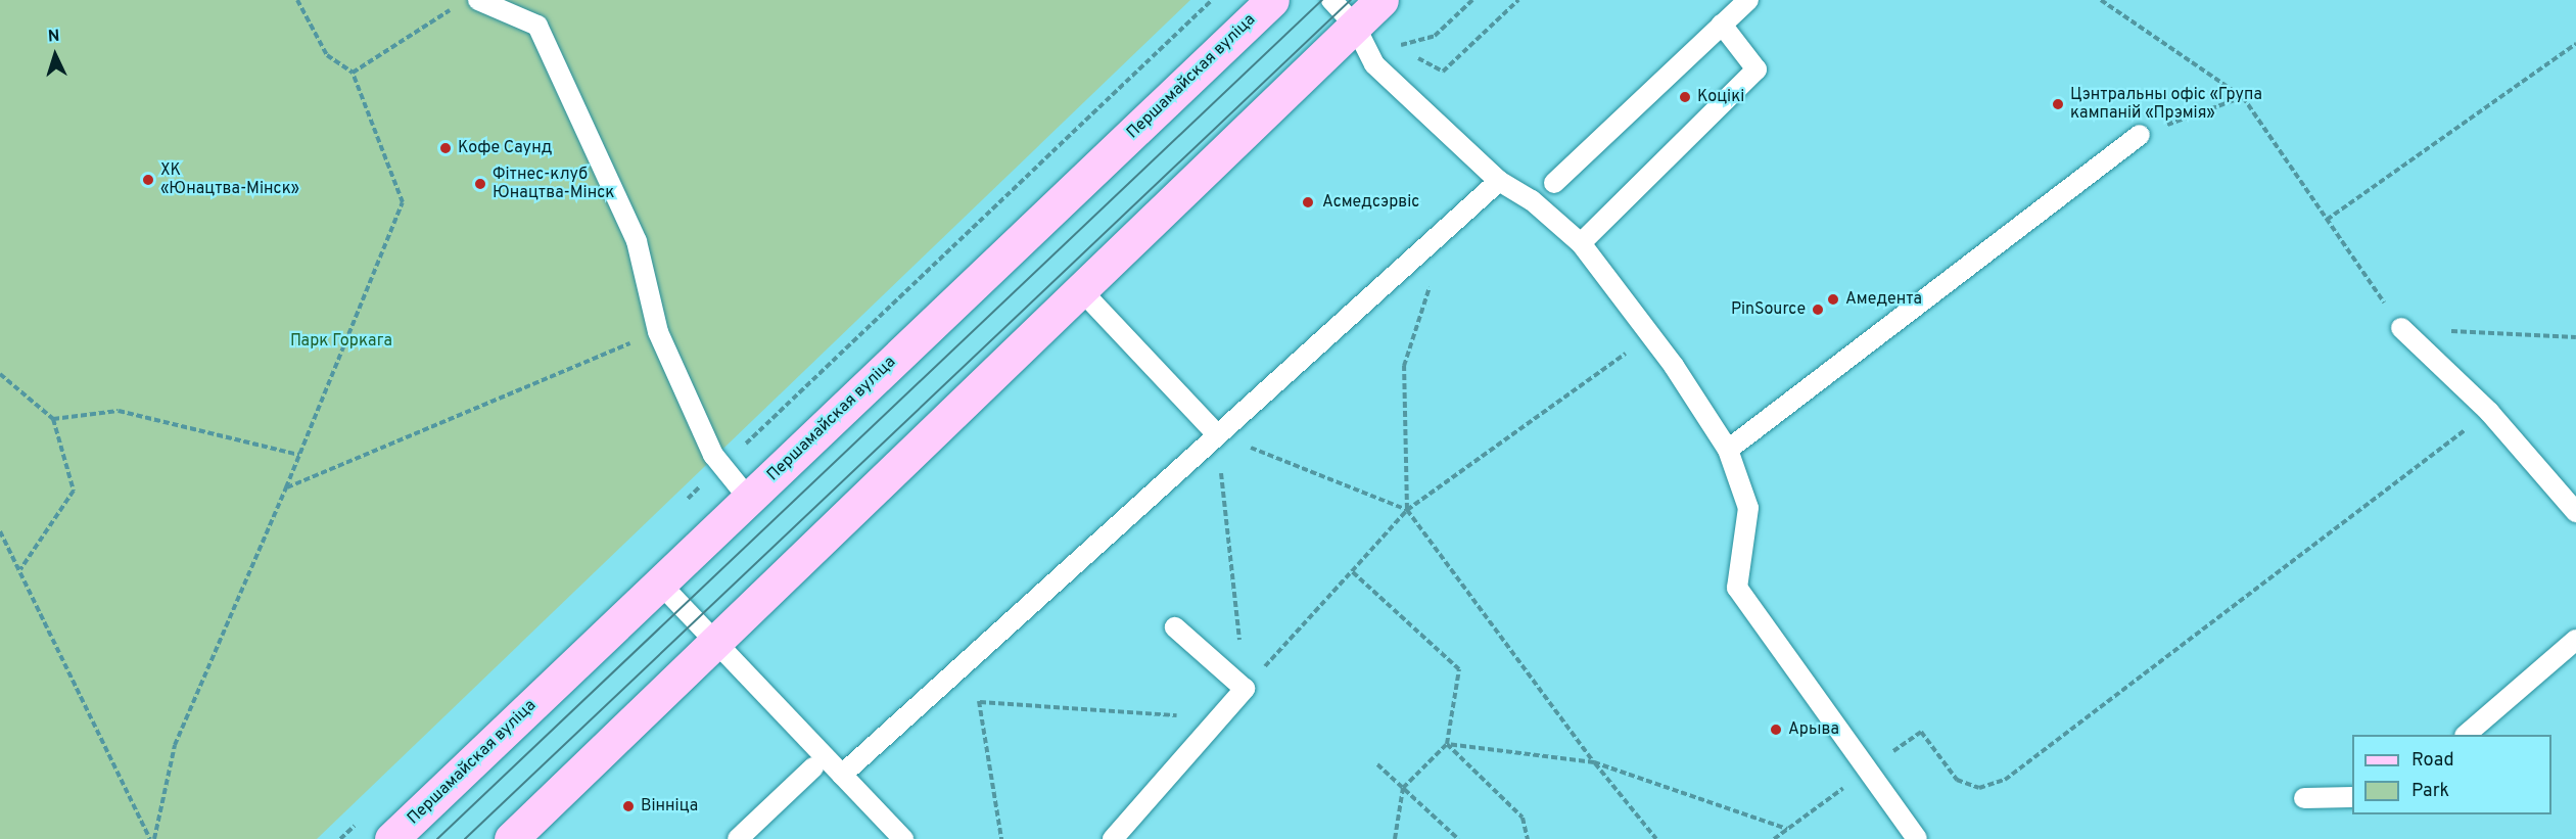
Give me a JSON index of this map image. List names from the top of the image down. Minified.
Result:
{"streets":{"main road":["Першамайская вуліца"]},"parks":["Парк Горкага"],"places":["Коцікі","Цэнтральны офіс «Група кампаній «Прэмія»","Кофе Саунд","ХК «Юнацтва-Мінск»","Фітнес-клуб Юнацтва-Мінск","Асмедсэрвіс","Амедента","PinSource","Арыва","Вінніца"],"legend":["Road","Park"],"north":"top"}
